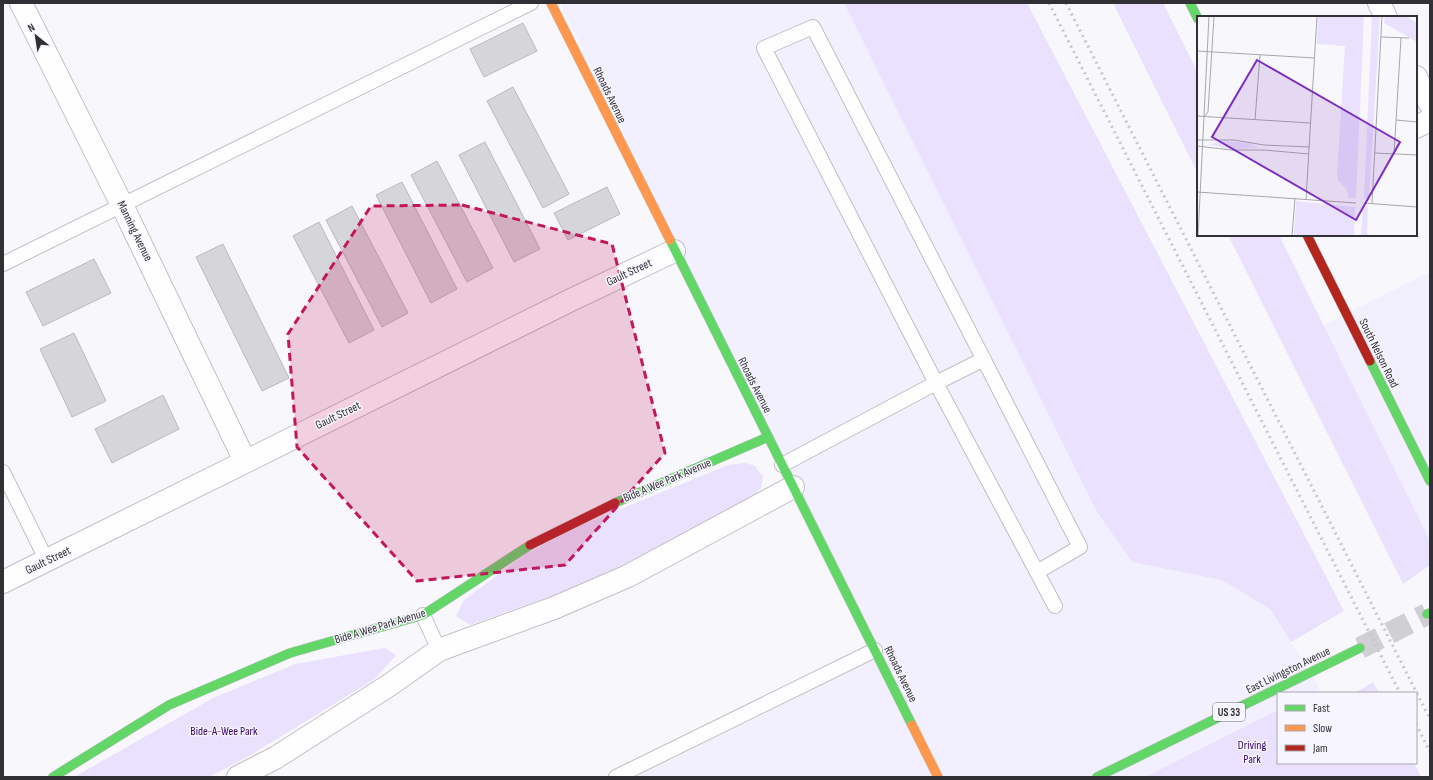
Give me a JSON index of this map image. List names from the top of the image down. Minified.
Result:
{"streets":{"street":["Rhoads Avenue","Manning Avenue","Gault Street","South Nelson Road","Bide A Wee Park Avenue","East Livingston Avenue","US 33"]},"crossings":[["Rhoads Avenue","Gault Street"],["Rhoads Avenue","Bide A Wee Park Avenue"],["Manning Avenue","Gault Street"]],"parks":["Bide-A-Wee Park","Driving Park"],"legend":["Fast","Slow","Jam"],"north":"top left"}
